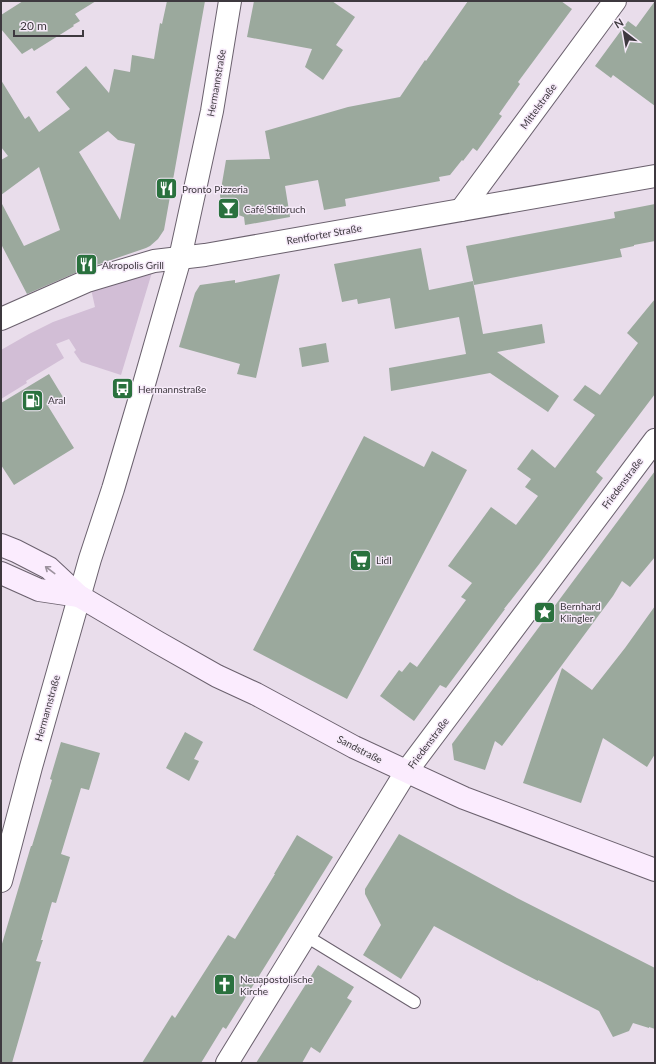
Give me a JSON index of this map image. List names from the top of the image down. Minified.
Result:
{"streets":{"main road":["Sandstraße"],"street":["Hermannstraße","Mittelstraße","Rentforter Straße","Friedenstraße"]},"crossings":[["Hermannstraße","Rentforter Straße"],["Hermannstraße","Sandstraße"],["Mittelstraße","Rentforter Straße"],["Friedenstraße","Sandstraße"]],"places":{"restaurant":["Pronto Pizzeria","Akropolis Grill"],"bar":["Café Stilbruch"],"bus stop":["Hermannstraße"],"fuel station":["Aral"],"supermarket":["Lidl"],"place":["Bernhard Klingler"],"church":["Neuapostolische Kirche"]},"scale_bar":"20 m","north":"top left"}
